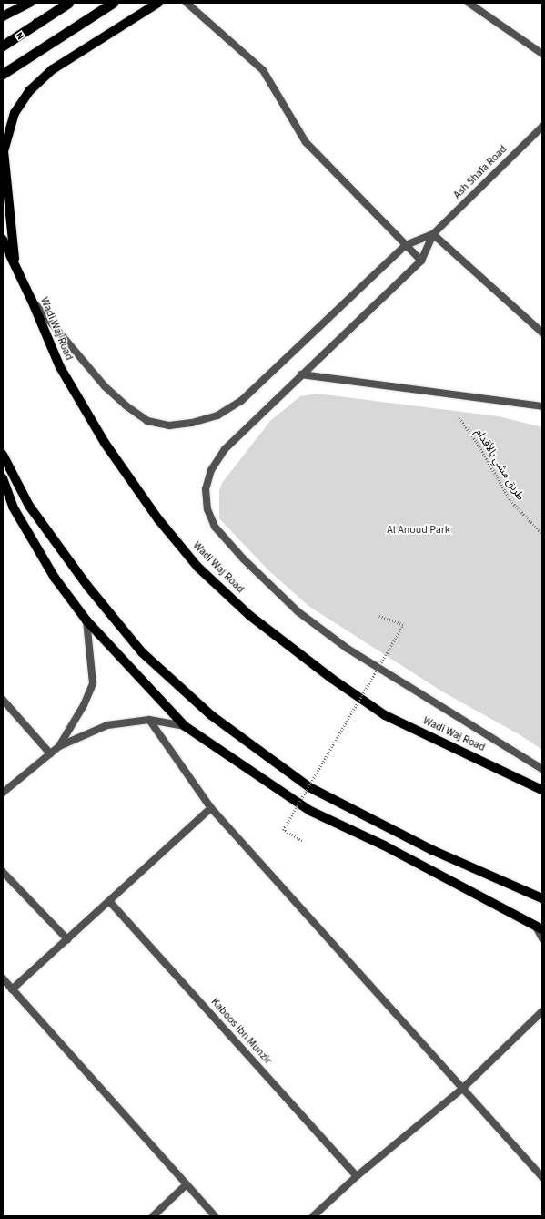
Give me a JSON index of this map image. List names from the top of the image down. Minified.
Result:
{"streets":{"main road":["Wadi Waj Road"],"street":["Ash Shafa Road","Kaboos ibn Munzir"],"path":["طريق مشي بالأقدام"]},"parks":["Al Anoud Park"],"north":"bottom left"}
